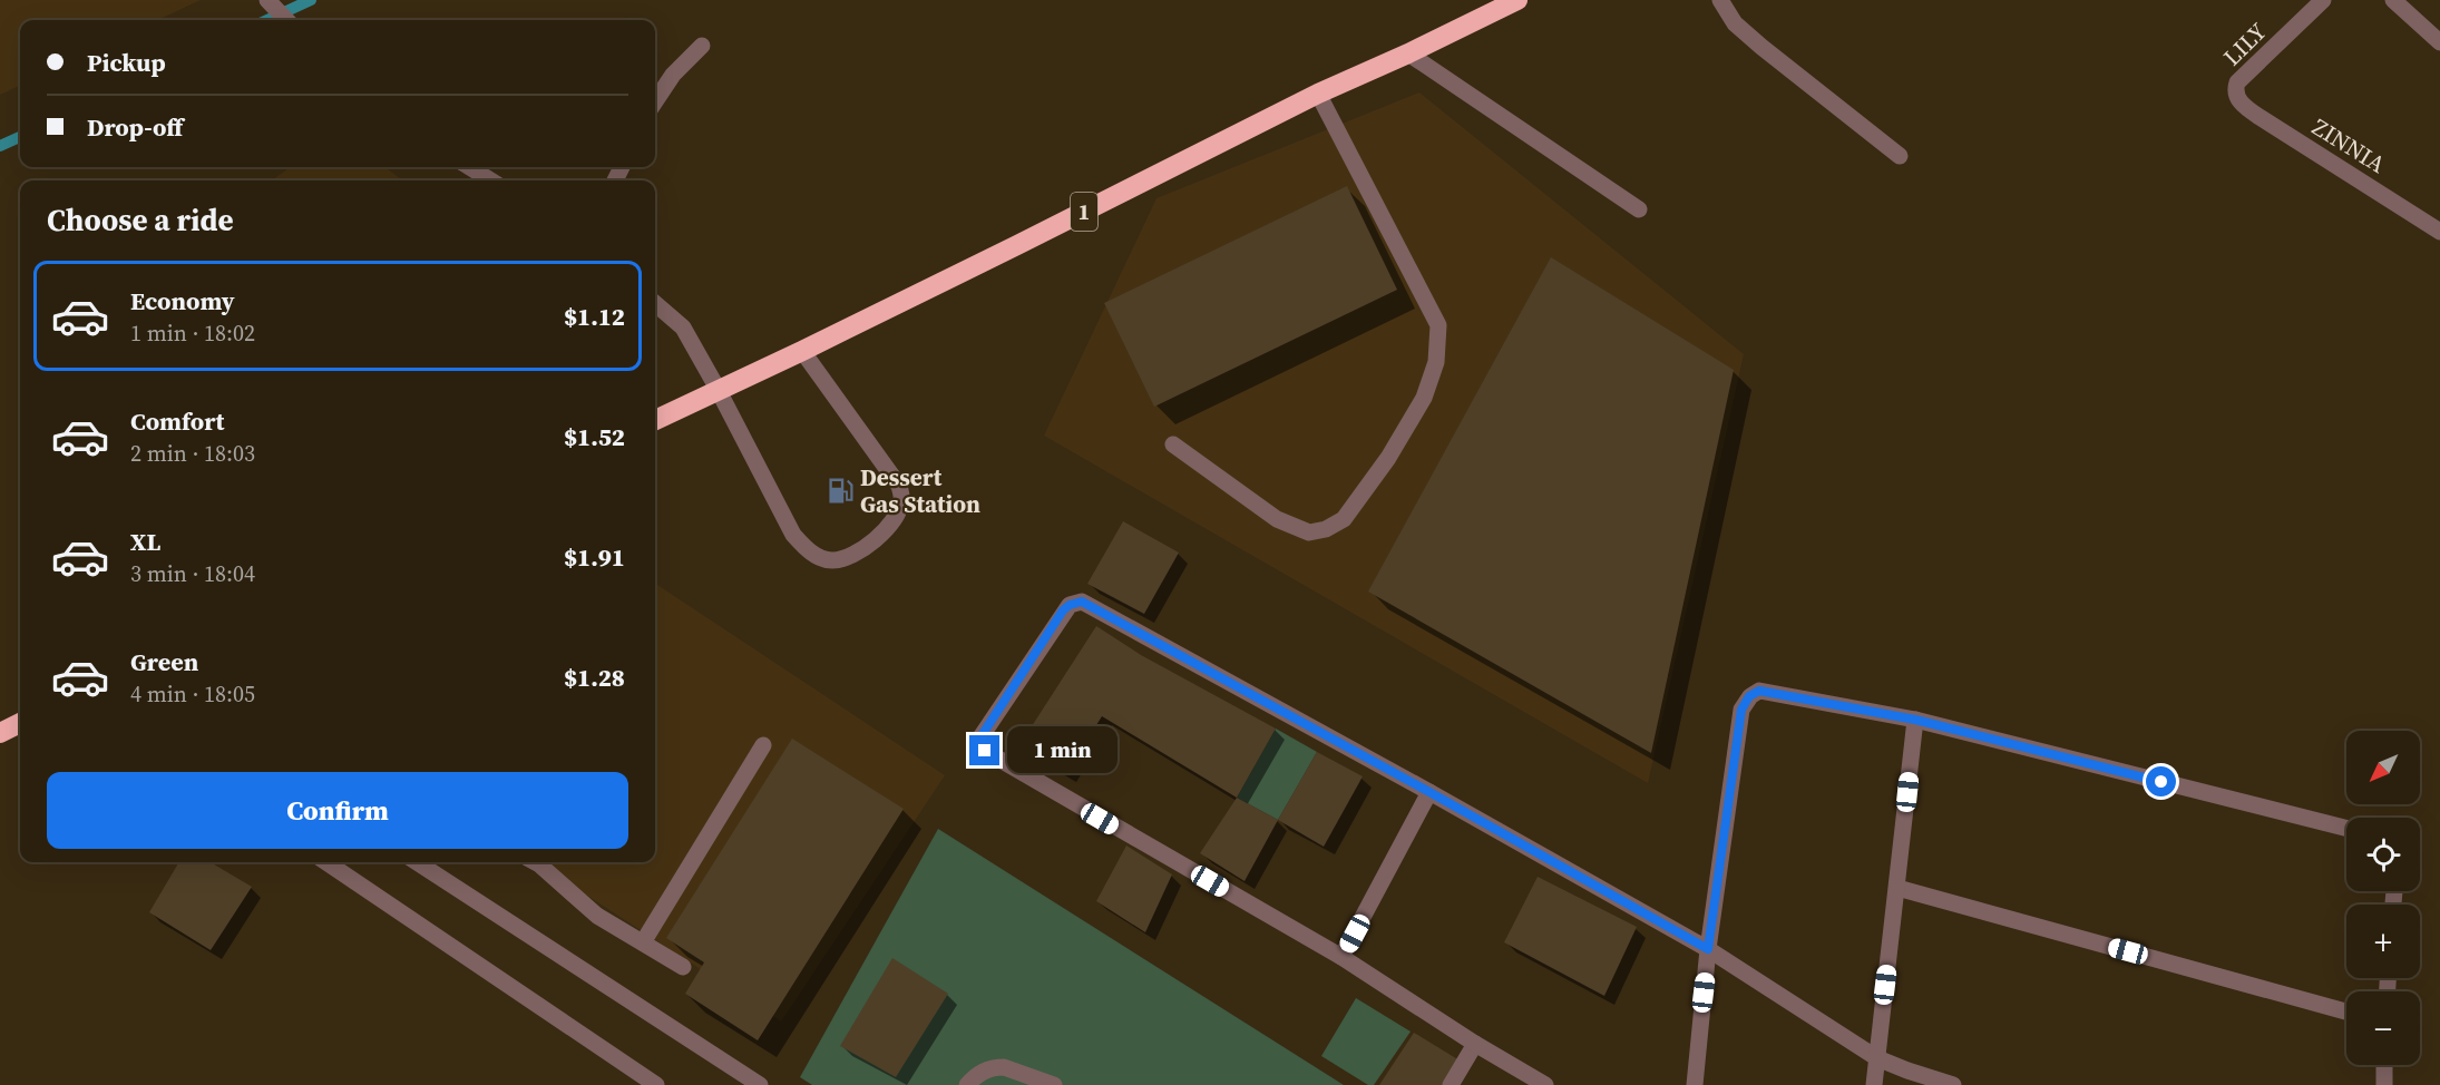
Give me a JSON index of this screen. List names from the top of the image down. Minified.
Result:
{"streets":{"highway":["1"],"street":["LILY","ZINNIA"]},"crossings":[["LILY","ZINNIA"]],"places":{"fuel station":["Dessert Gas Station"]},"north":"bottom left","page":{"banner":["Pickup","Drop-off"],"heading":"Choose a ride","list":[{"name":"Economy","note":"1 min · 18:02","value":"$1.12"},{"name":"Comfort","note":"2 min · 18:03","value":"$1.52"},{"name":"XL","note":"3 min · 18:04","value":"$1.91"},{"name":"Green","note":"4 min · 18:05","value":"$1.28"}],"bubble":"1 min","map_buttons":["+","−"],"buttons":"Confirm"}}
